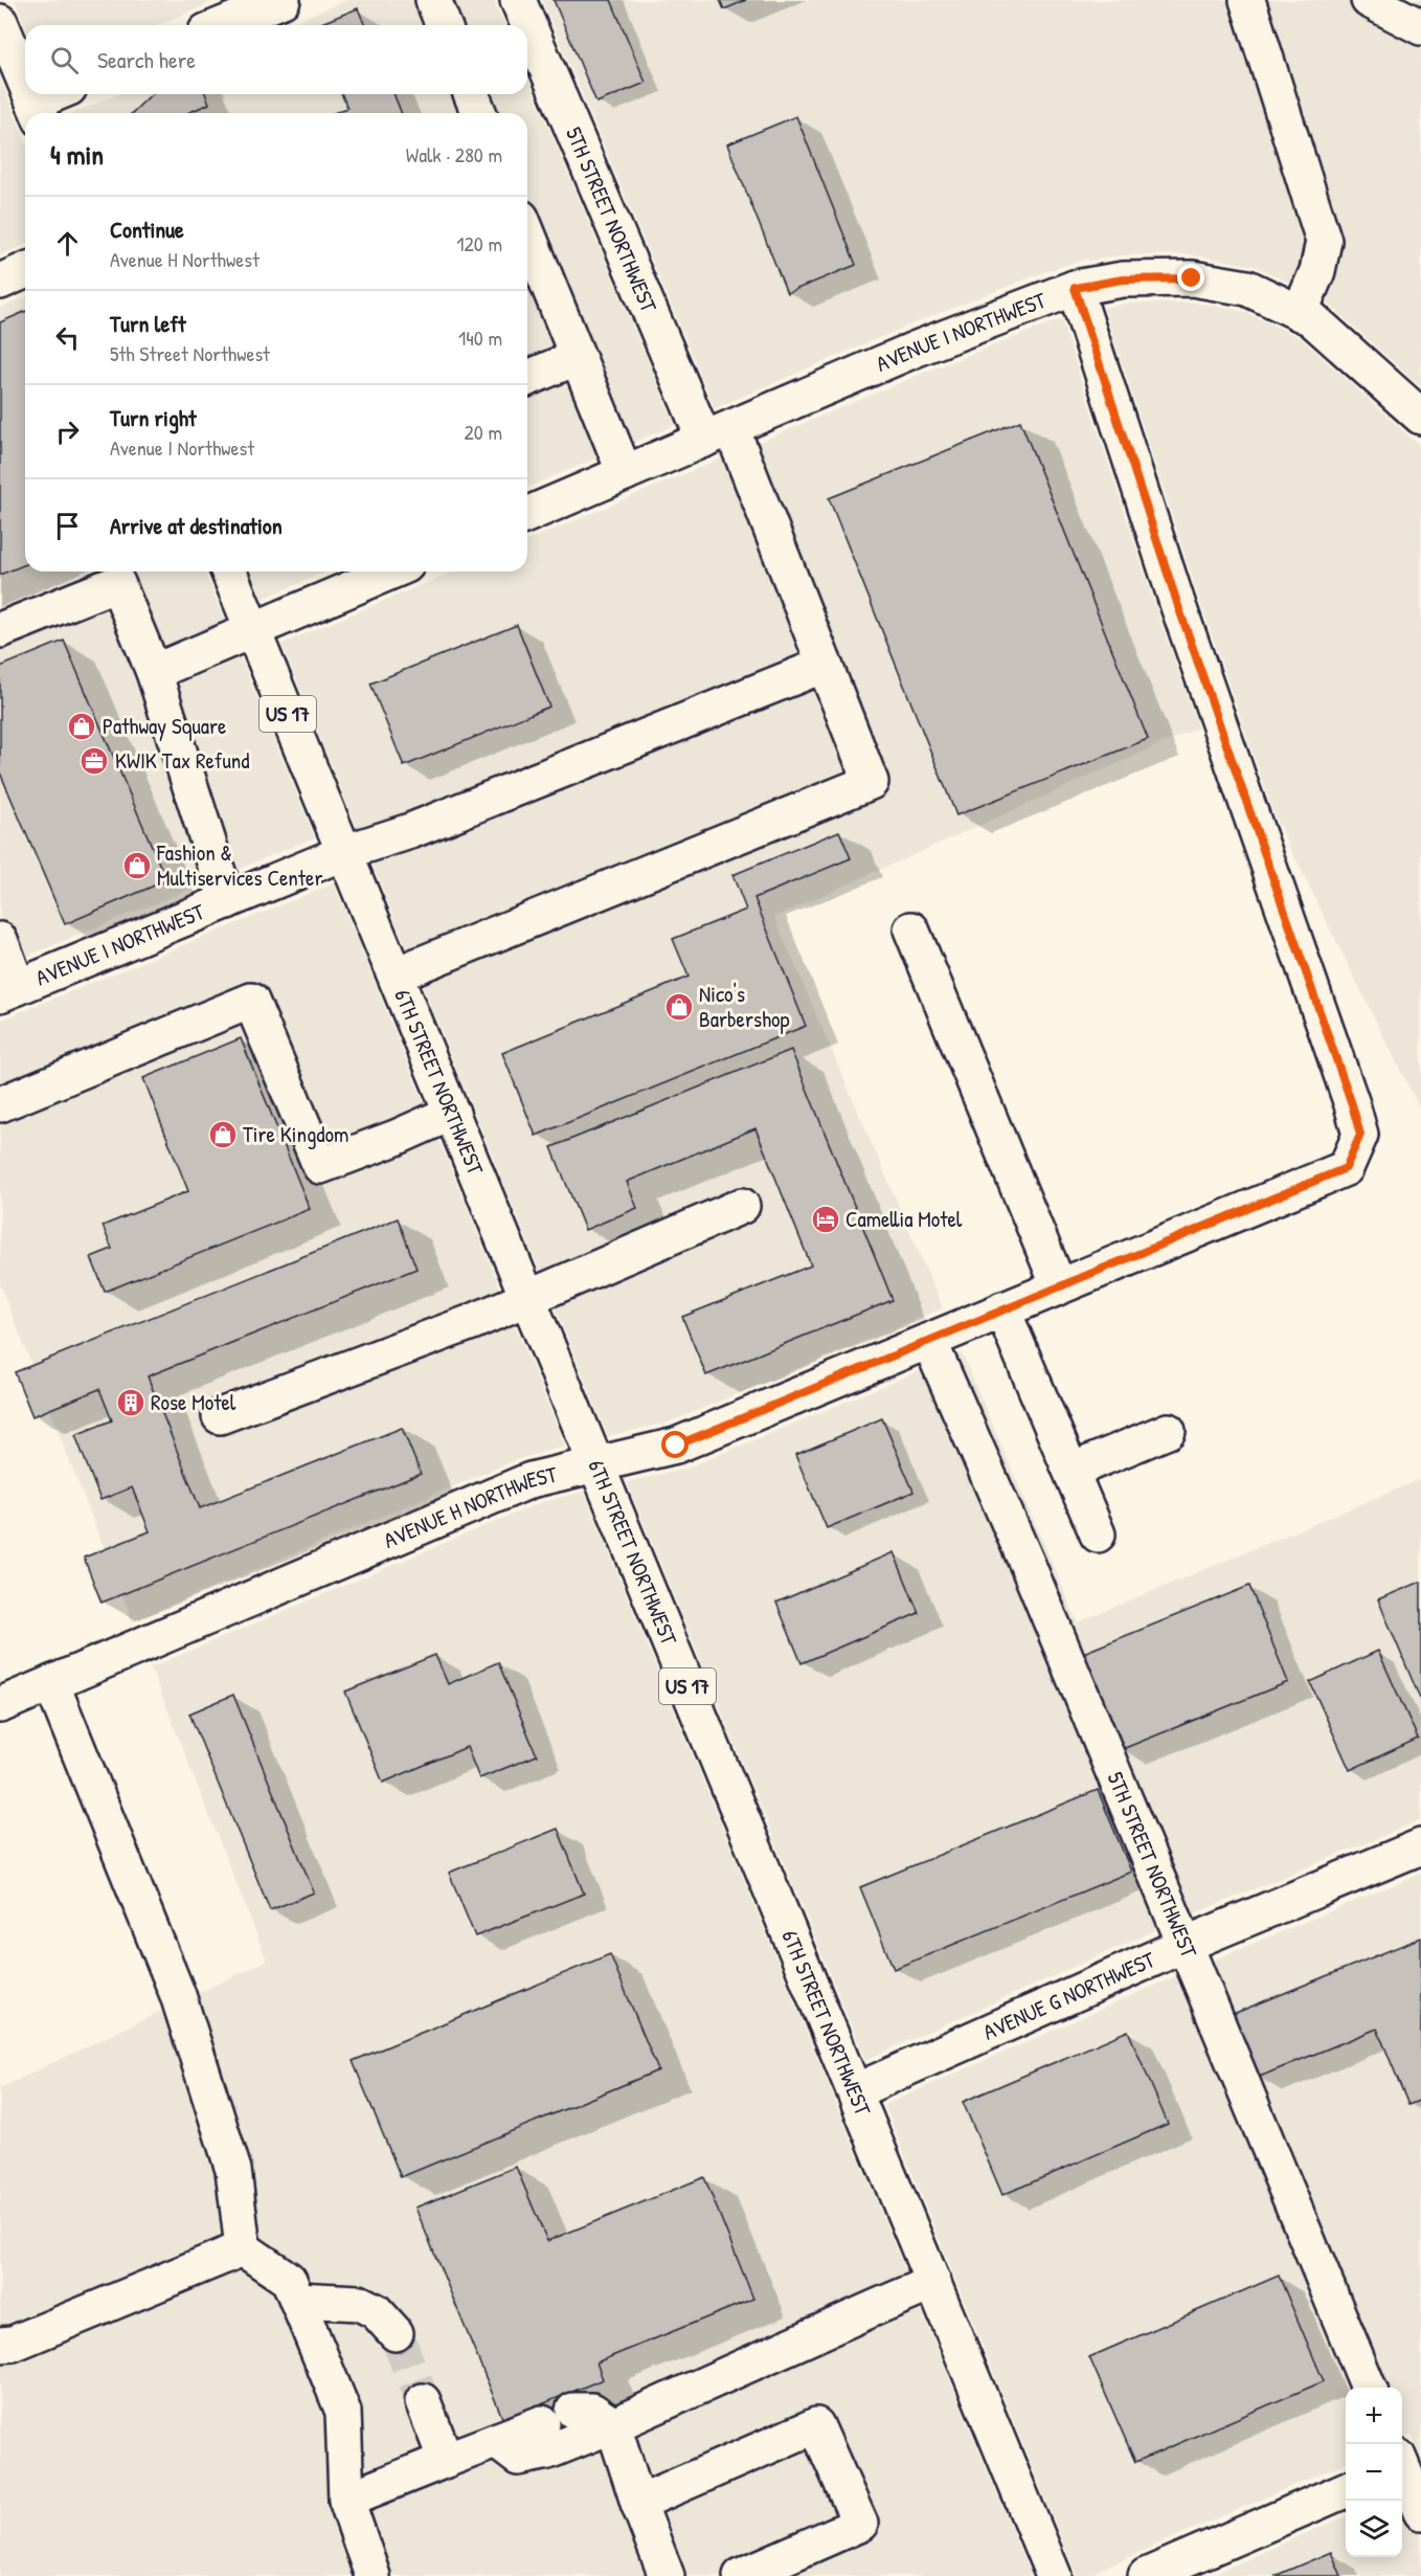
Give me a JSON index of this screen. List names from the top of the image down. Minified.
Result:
{"streets":{"main road":["5TH STREET NORTHWEST","AVENUE I NORTHWEST","US 17","6TH STREET NORTHWEST","AVENUE H NORTHWEST","AVENUE G NORTHWEST"]},"crossings":[["5TH STREET NORTHWEST","AVENUE I NORTHWEST"],["5TH STREET NORTHWEST","6TH STREET NORTHWEST"],["5TH STREET NORTHWEST","AVENUE H NORTHWEST"],["5TH STREET NORTHWEST","AVENUE G NORTHWEST"],["AVENUE I NORTHWEST","6TH STREET NORTHWEST"],["AVENUE I NORTHWEST","AVENUE H NORTHWEST"],["6TH STREET NORTHWEST","AVENUE H NORTHWEST"],["6TH STREET NORTHWEST","AVENUE G NORTHWEST"]],"places":{"shop":["Pathway Square","Fashion & Multiservices Center","Nico's Barbershop","Tire Kingdom"],"office":["KWIK Tax Refund"],"hotel":["Camellia Motel"],"building":["Rose Motel"]},"page":{"search":"Search here","heading":["4 min","Walk · 280 m"],"list":[["Continue","Avenue H Northwest","120 m"],["Turn left","5th Street Northwest","140 m"],["Turn right","Avenue I Northwest","20 m"],"Arrive at destination"],"map_buttons":["+","−"]}}
